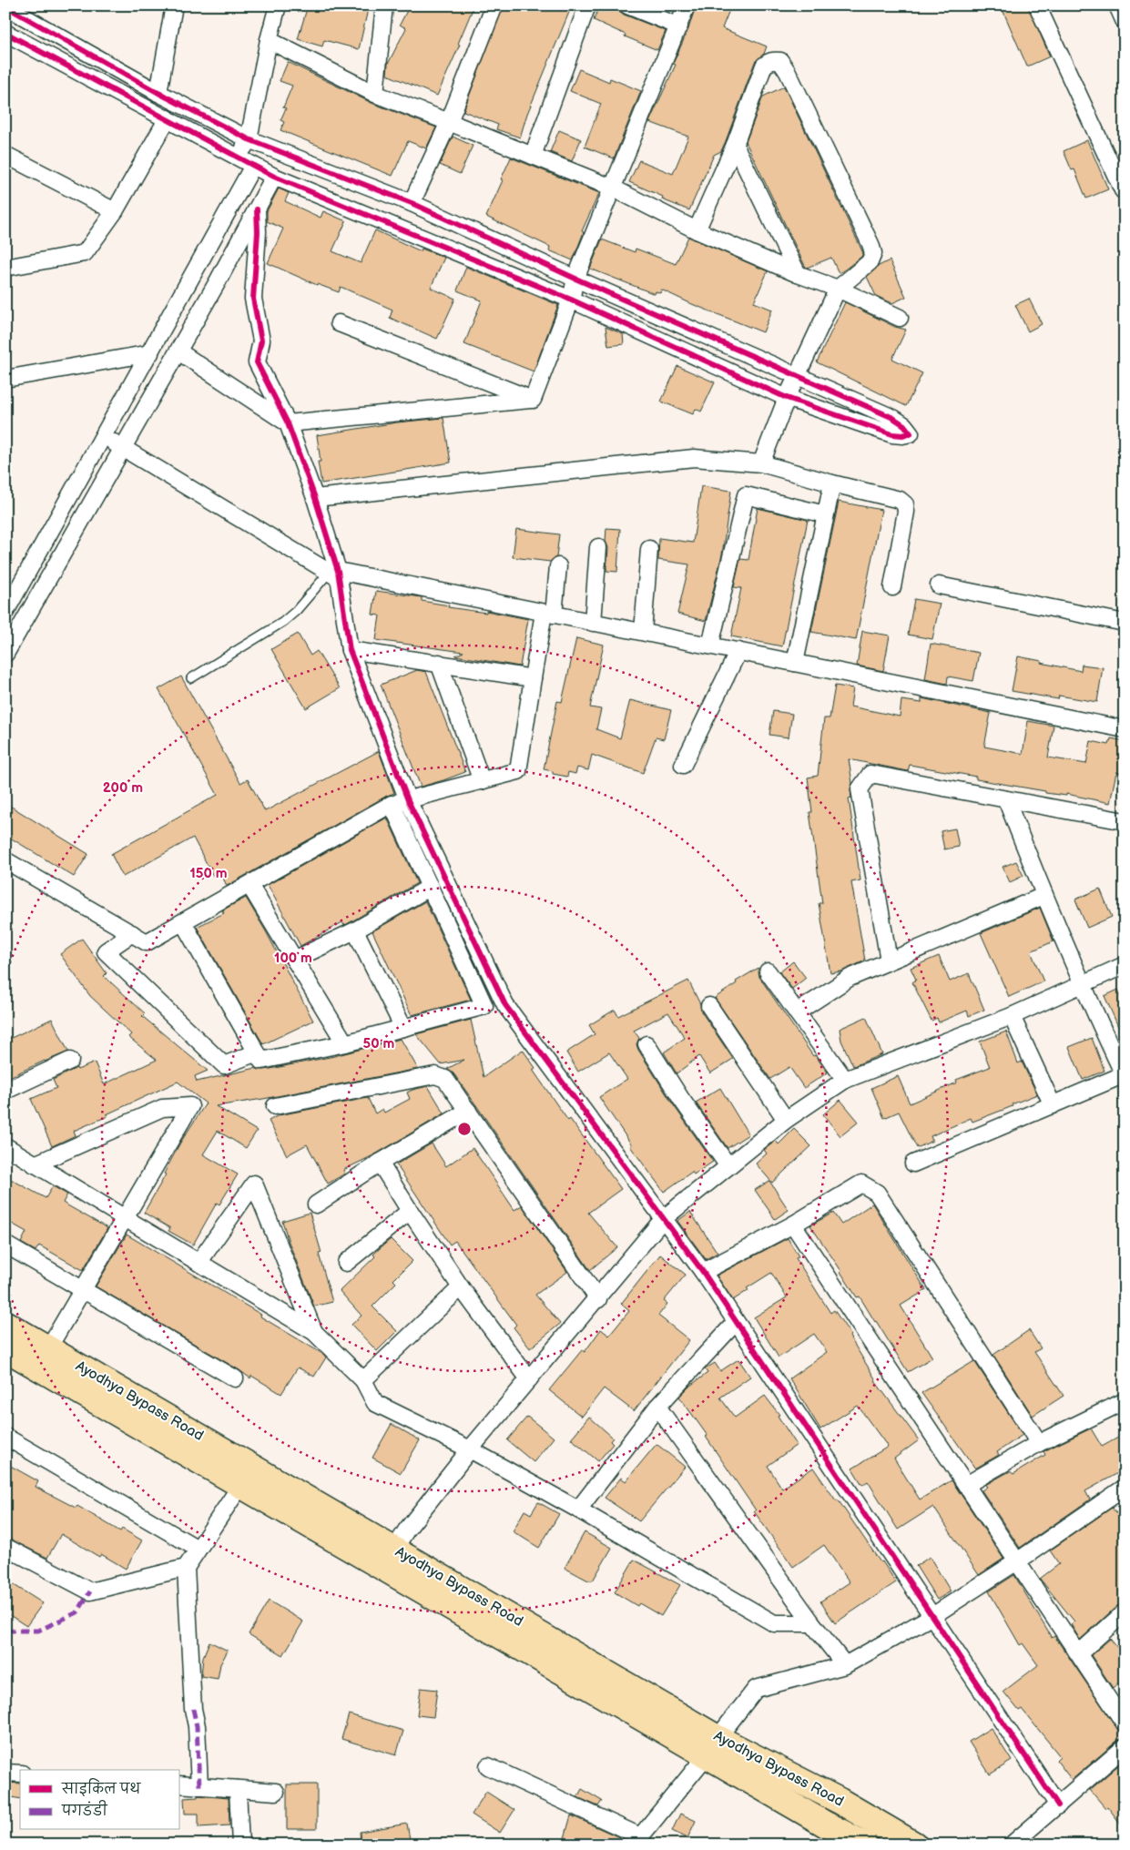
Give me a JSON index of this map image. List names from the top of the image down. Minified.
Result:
{"streets":{"main road":["Ayodhya Bypass Road"]},"legend":["साइकिल पथ","पगडंडी"],"rings":["200 m","150 m","100 m","50 m"]}
